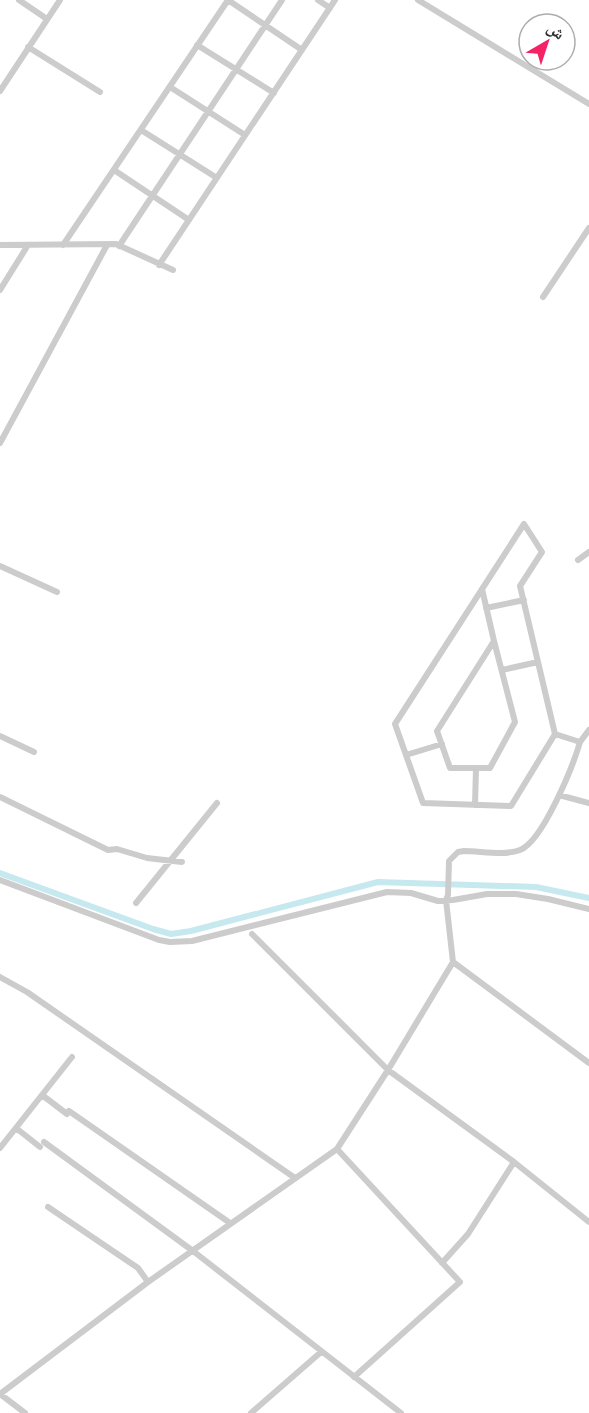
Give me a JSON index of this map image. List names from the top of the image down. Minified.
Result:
{"north":"top right"}
